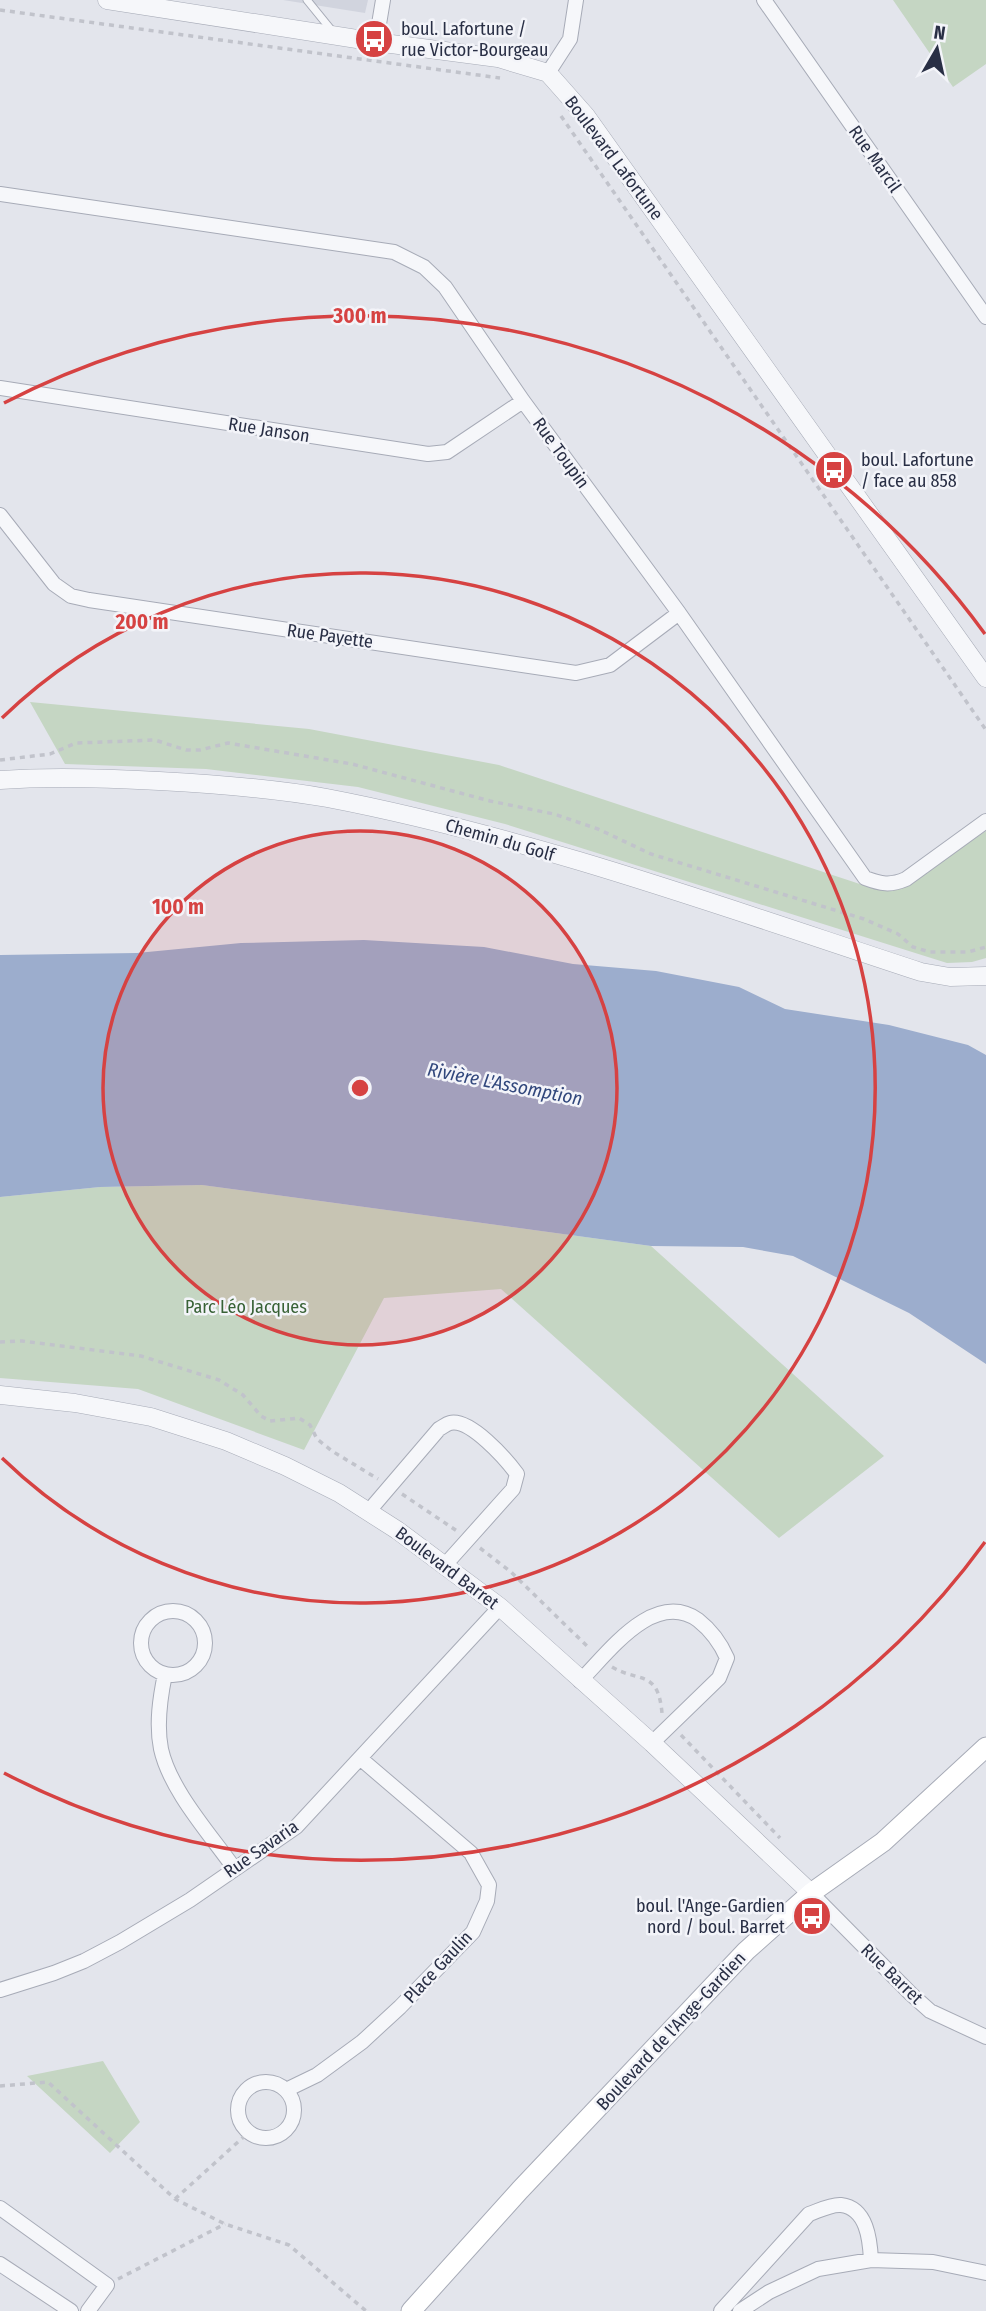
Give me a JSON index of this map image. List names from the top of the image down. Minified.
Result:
{"streets":{"main road":["Boulevard de l'Ange-Gardien"],"street":["Boulevard Lafortune","Rue Marcil","Rue Janson","Rue Toupin","Rue Payette","Chemin du Golf","Boulevard Barret","Rue Savaria","Place Gaulin","Rue Barret"]},"crossings":[["Rue Janson","Rue Toupin"],["Rue Toupin","Rue Payette"],["Boulevard Barret","Rue Savaria"],["Boulevard Barret","Rue Barret"],["Boulevard Barret","Boulevard de l'Ange-Gardien"],["Rue Savaria","Place Gaulin"],["Rue Barret","Boulevard de l'Ange-Gardien"]],"water":["Rivière L'Assomption"],"parks":["Parc Léo Jacques"],"places":{"bus stop":["boul. Lafortune / rue Victor-Bourgeau","boul. Lafortune / face au 858","boul. l'Ange-Gardien nord / boul. Barret"]},"north":"top","rings":["300 m","200 m","100 m"]}
